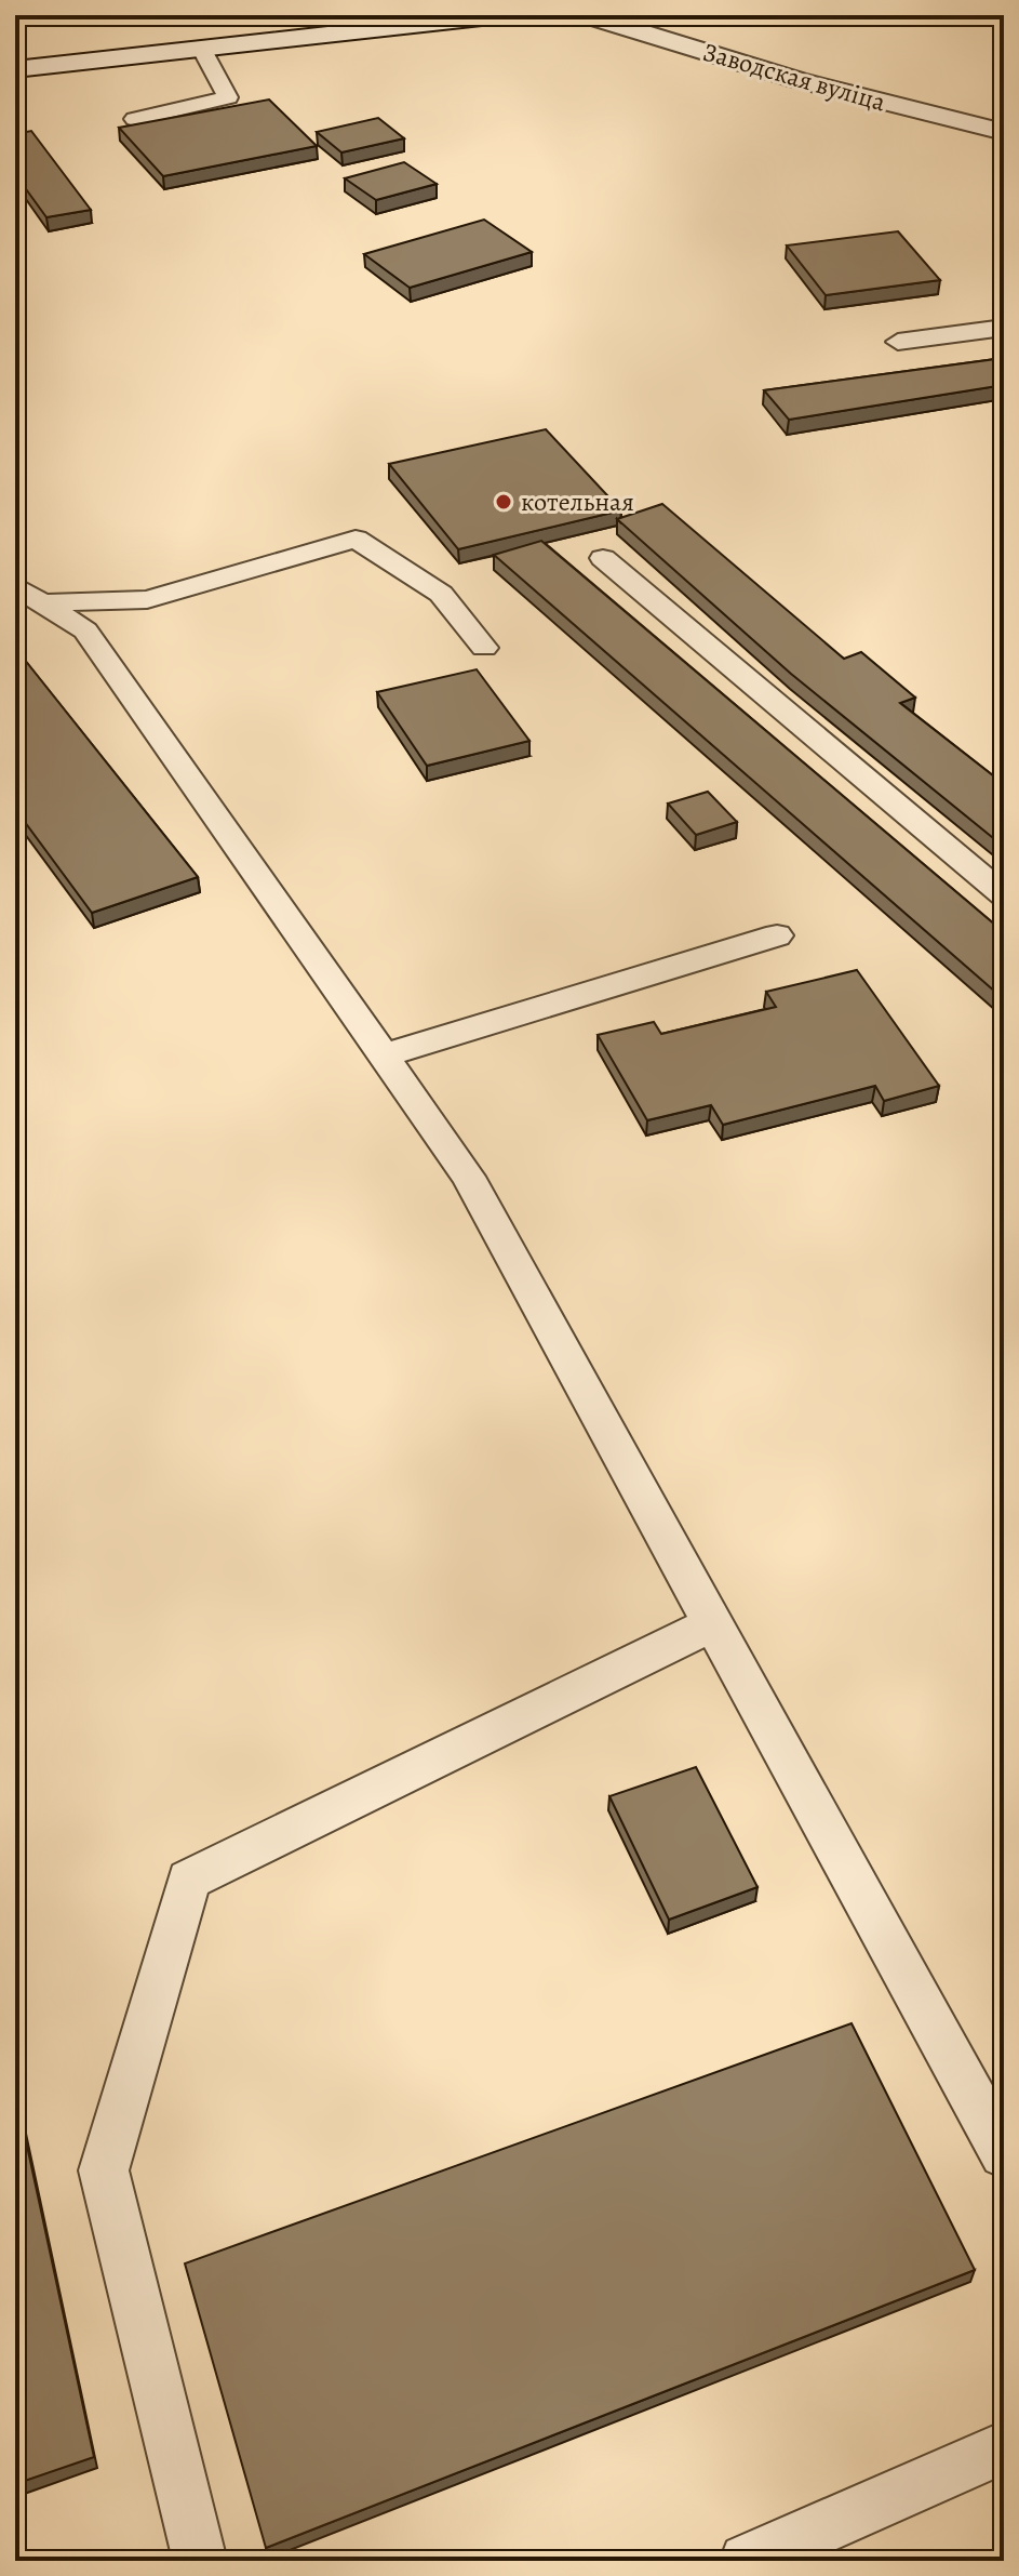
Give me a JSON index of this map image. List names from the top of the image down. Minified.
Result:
{"streets":{"street":["Заводская вуліца"]},"places":["котельная"]}
